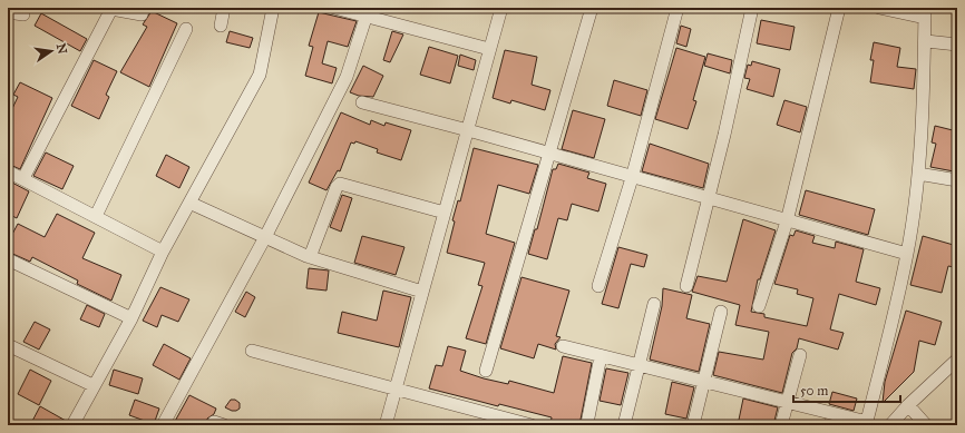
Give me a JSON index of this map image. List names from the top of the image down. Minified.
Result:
{"scale_bar":"50 m","north":"right"}
